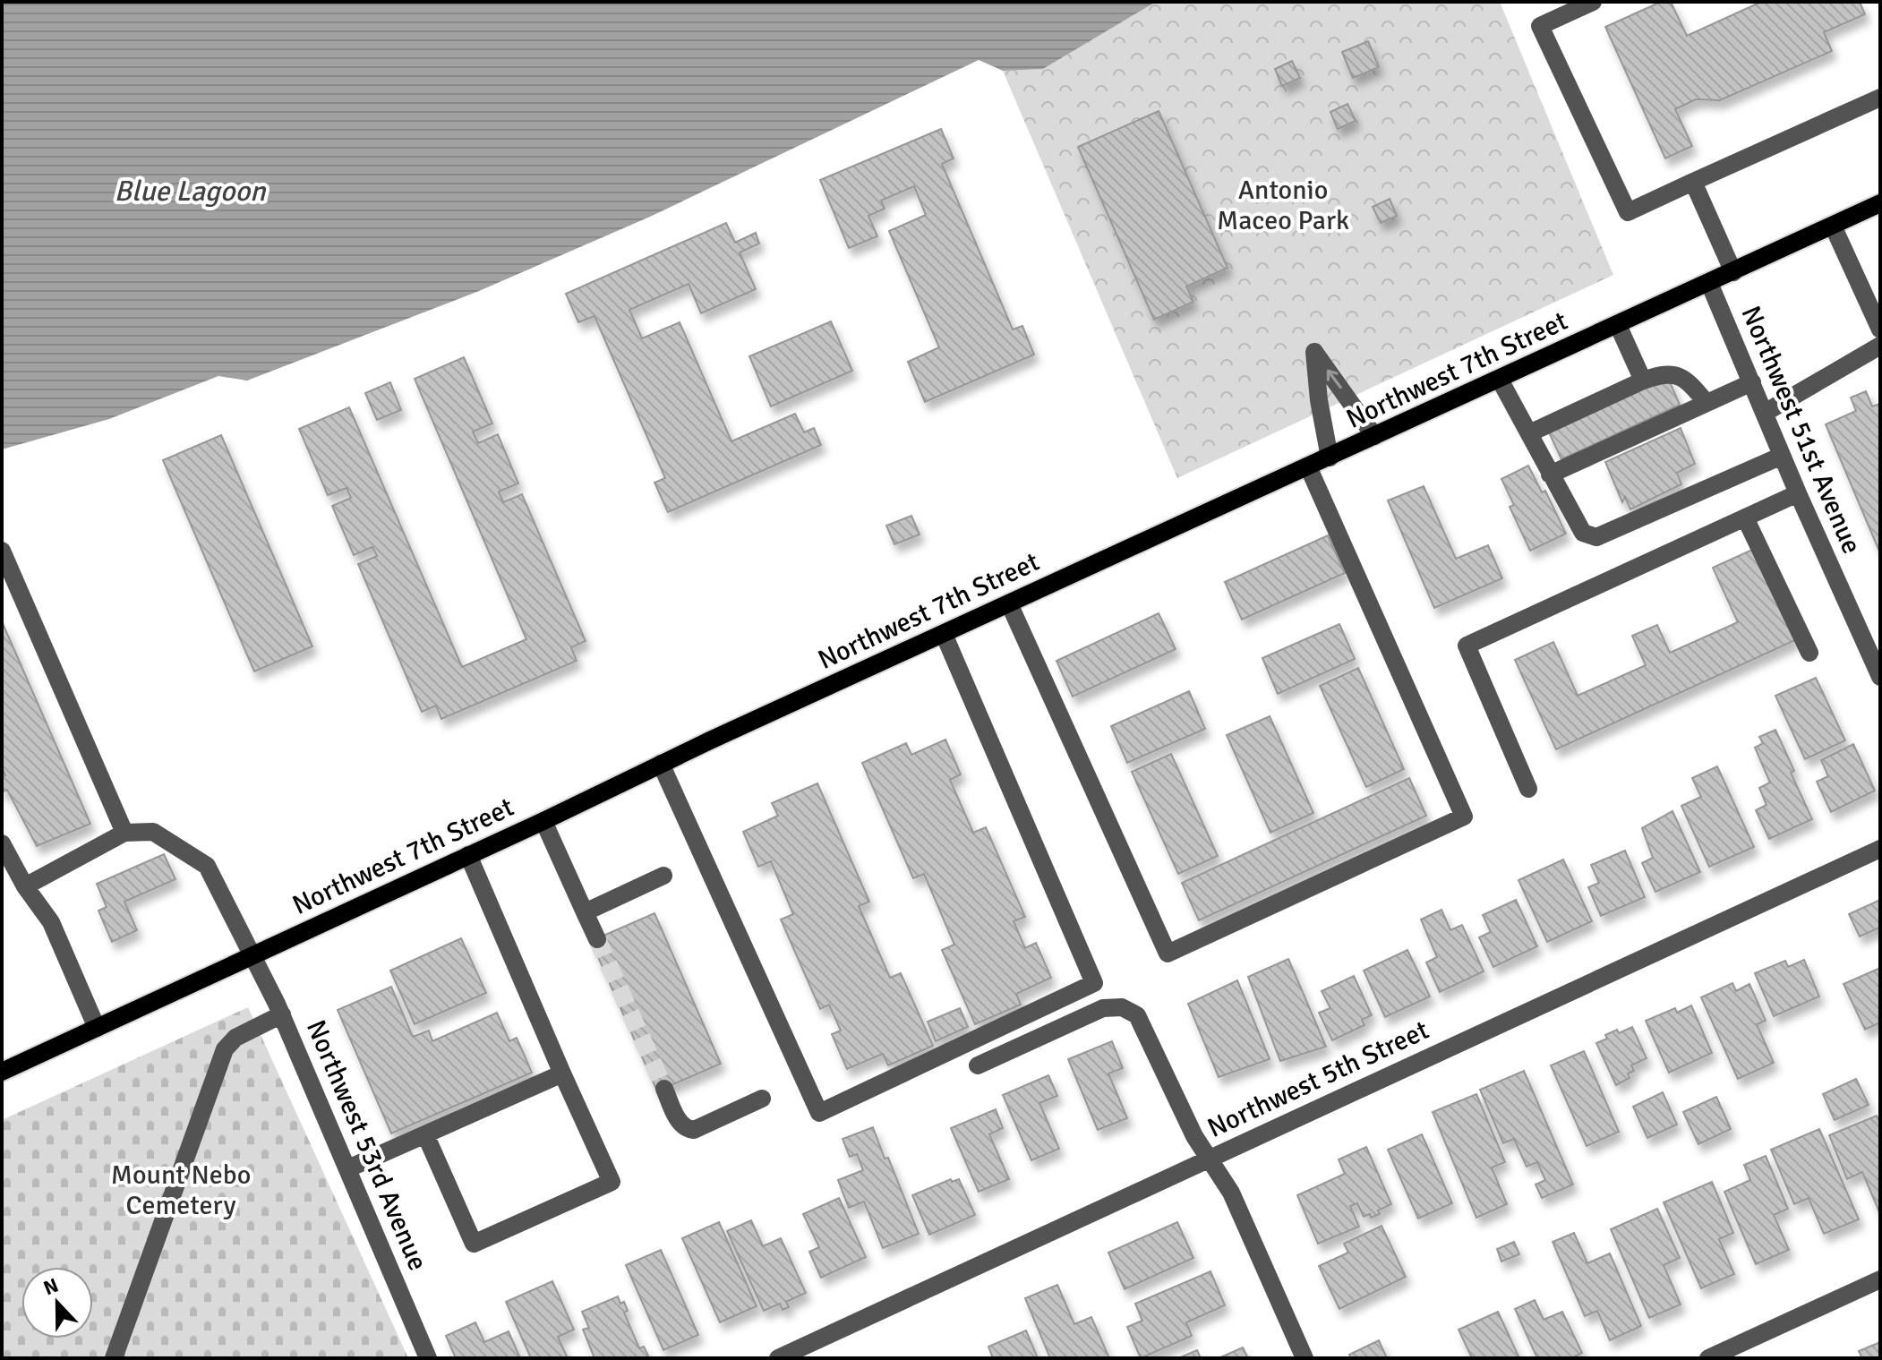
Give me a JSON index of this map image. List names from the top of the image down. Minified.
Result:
{"streets":{"main road":["Northwest 7th Street"],"street":["Northwest 51st Avenue","Northwest 5th Street","Northwest 53rd Avenue"]},"crossings":[["Northwest 7th Street","Northwest 51st Avenue"],["Northwest 7th Street","Northwest 53rd Avenue"]],"water":["Blue Lagoon"],"parks":["Antonio Maceo Park","Mount Nebo Cemetery"],"north":"top"}
